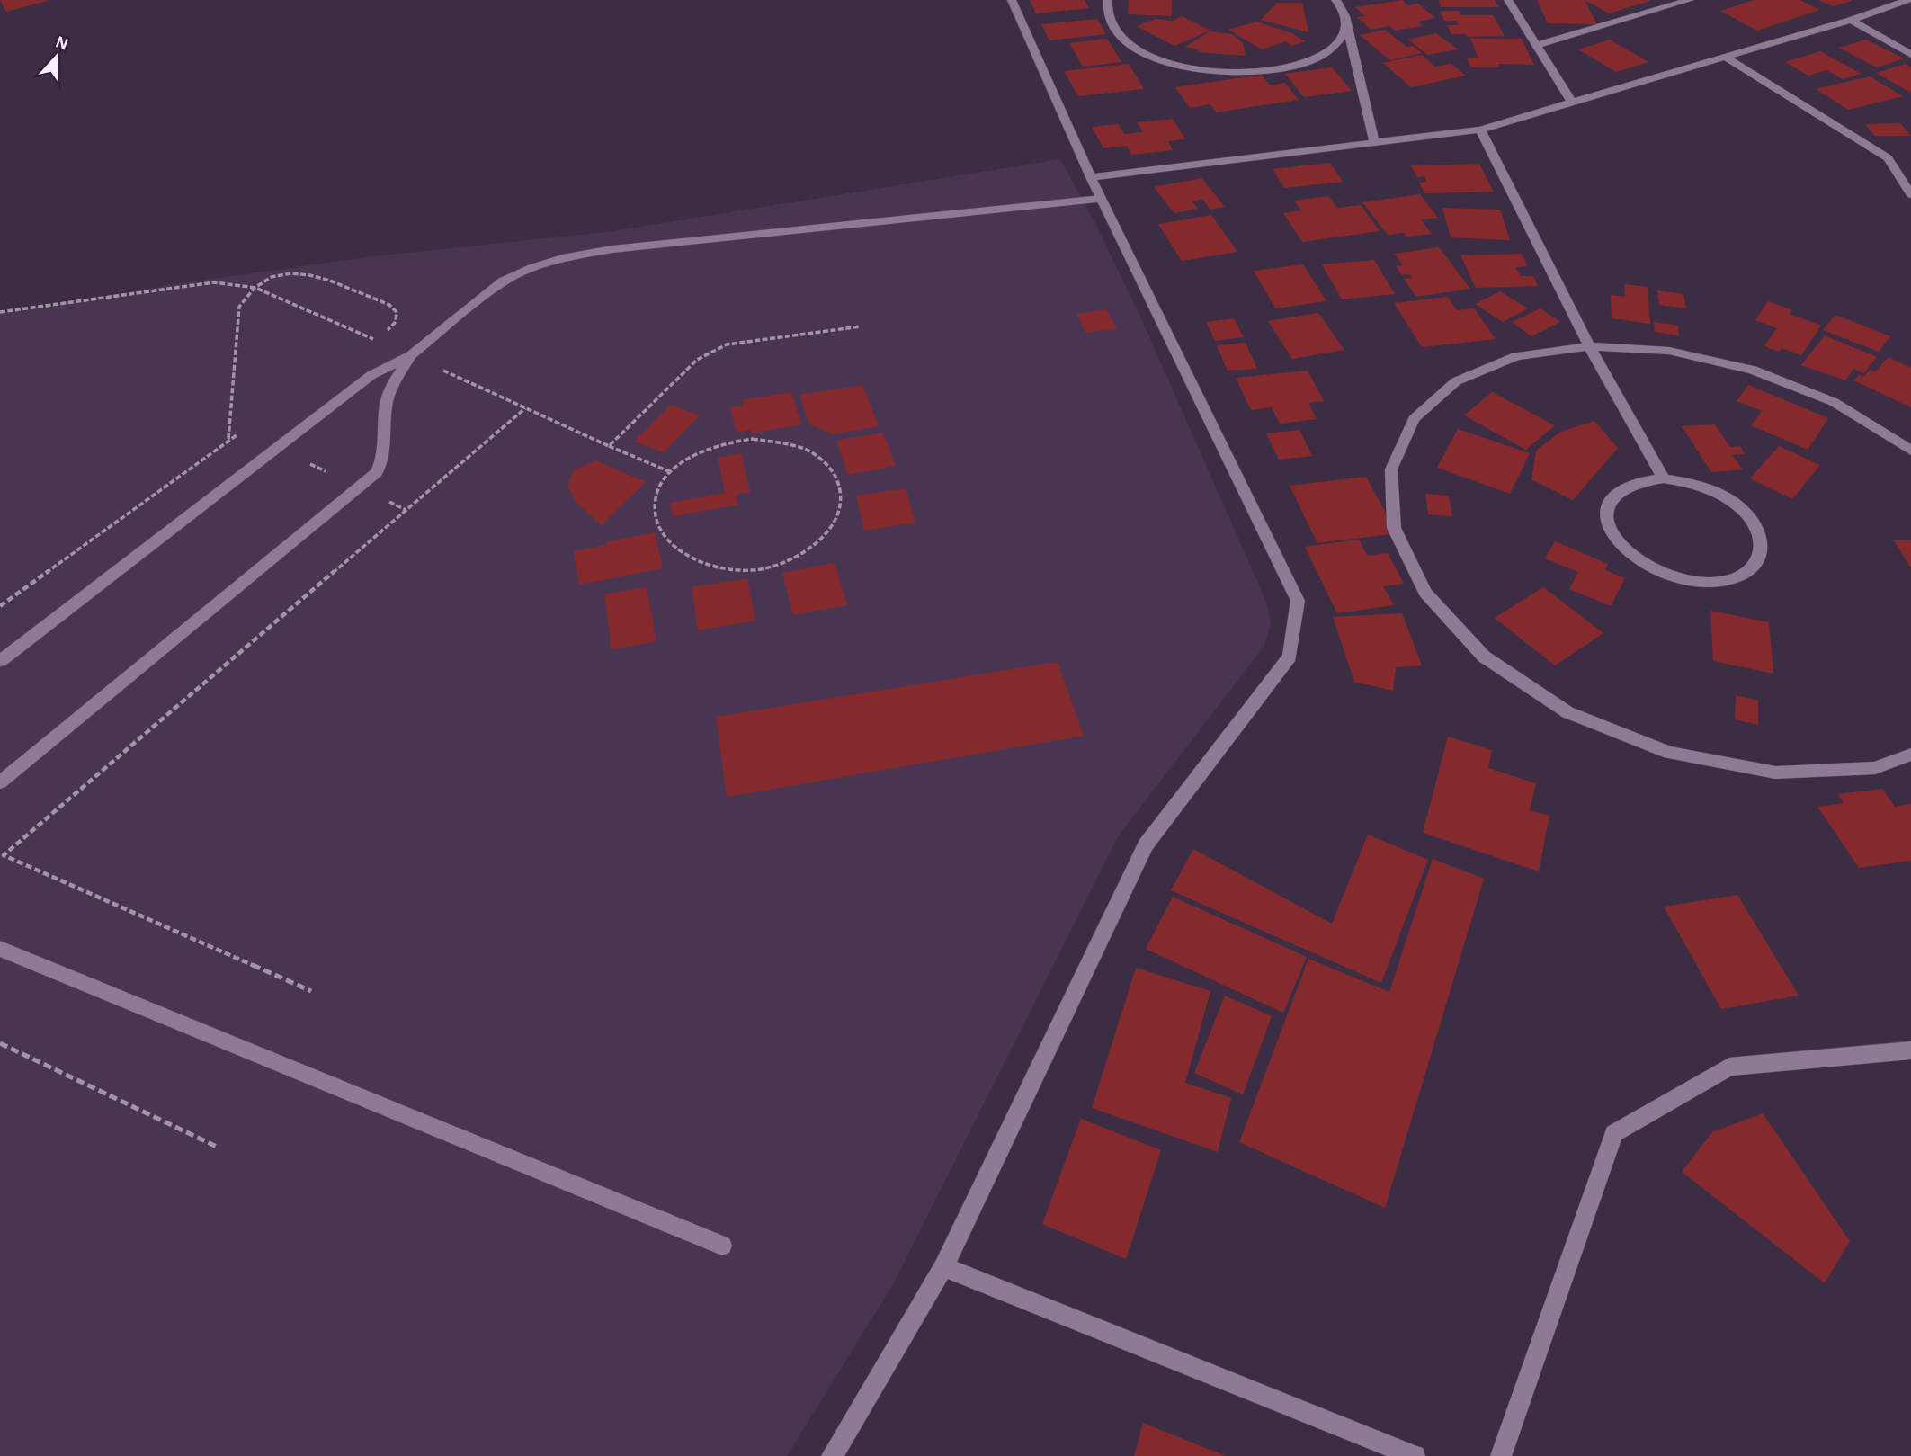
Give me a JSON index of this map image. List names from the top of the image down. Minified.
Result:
{"north":"top"}
